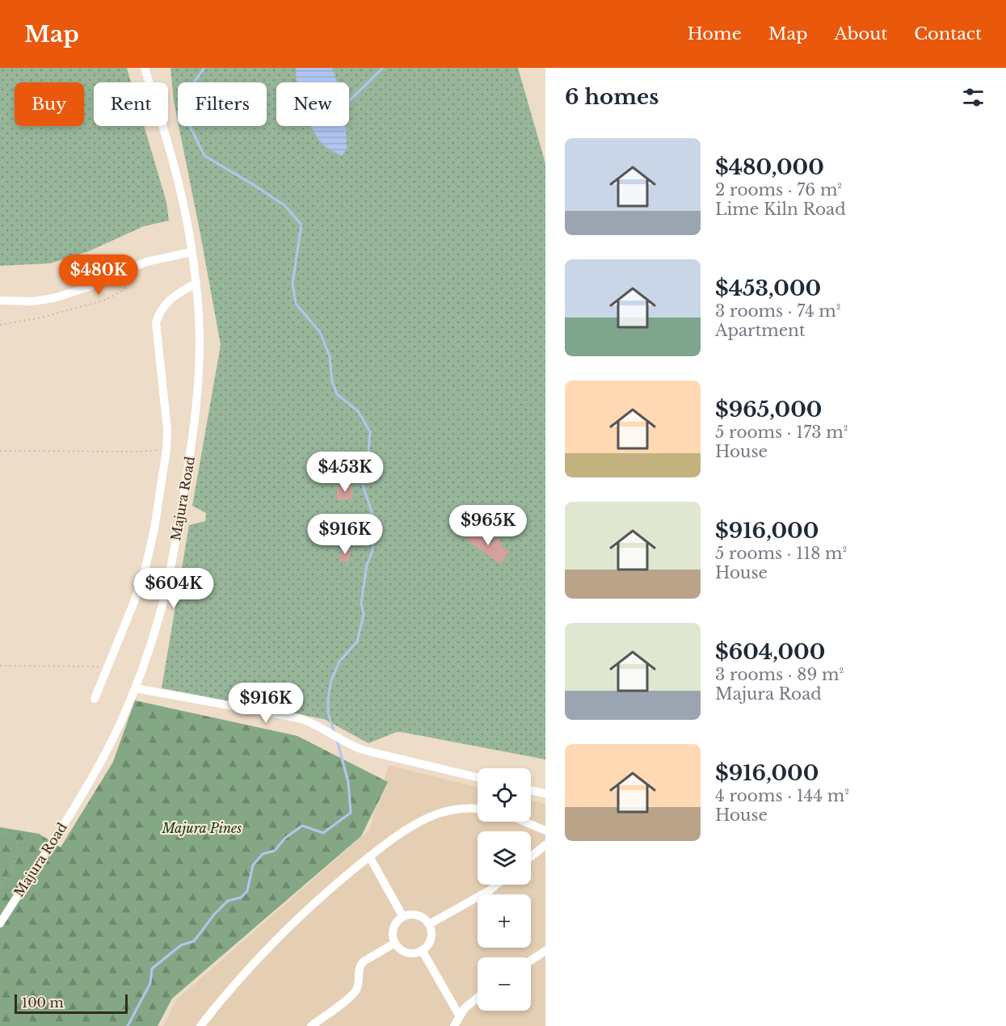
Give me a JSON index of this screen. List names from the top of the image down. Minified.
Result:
{"streets":{"street":["Majura Road"]},"parks":["Majura Pines"],"scale_bar":"100 m","page":{"header":"Map","nav":["Home","Map","About","Contact"],"heading":"6 homes","chip":["Buy","Rent","Filters","New"],"list":[{"name":"$480,000","note":"2 rooms · 76 m² · Lime Kiln Road"},{"name":"$453,000","note":"3 rooms · 74 m² · Apartment"},{"name":"$965,000","note":"5 rooms · 173 m² · House"},{"name":"$916,000","note":"5 rooms · 118 m² · House"},{"name":"$604,000","note":"3 rooms · 89 m² · Majura Road"},{"name":"$916,000","note":"4 rooms · 144 m² · House"}],"price":["$480K","$453K","$965K","$916K","$604K","$916K"],"map_buttons":["+","−"],"scale":"100 m"}}
